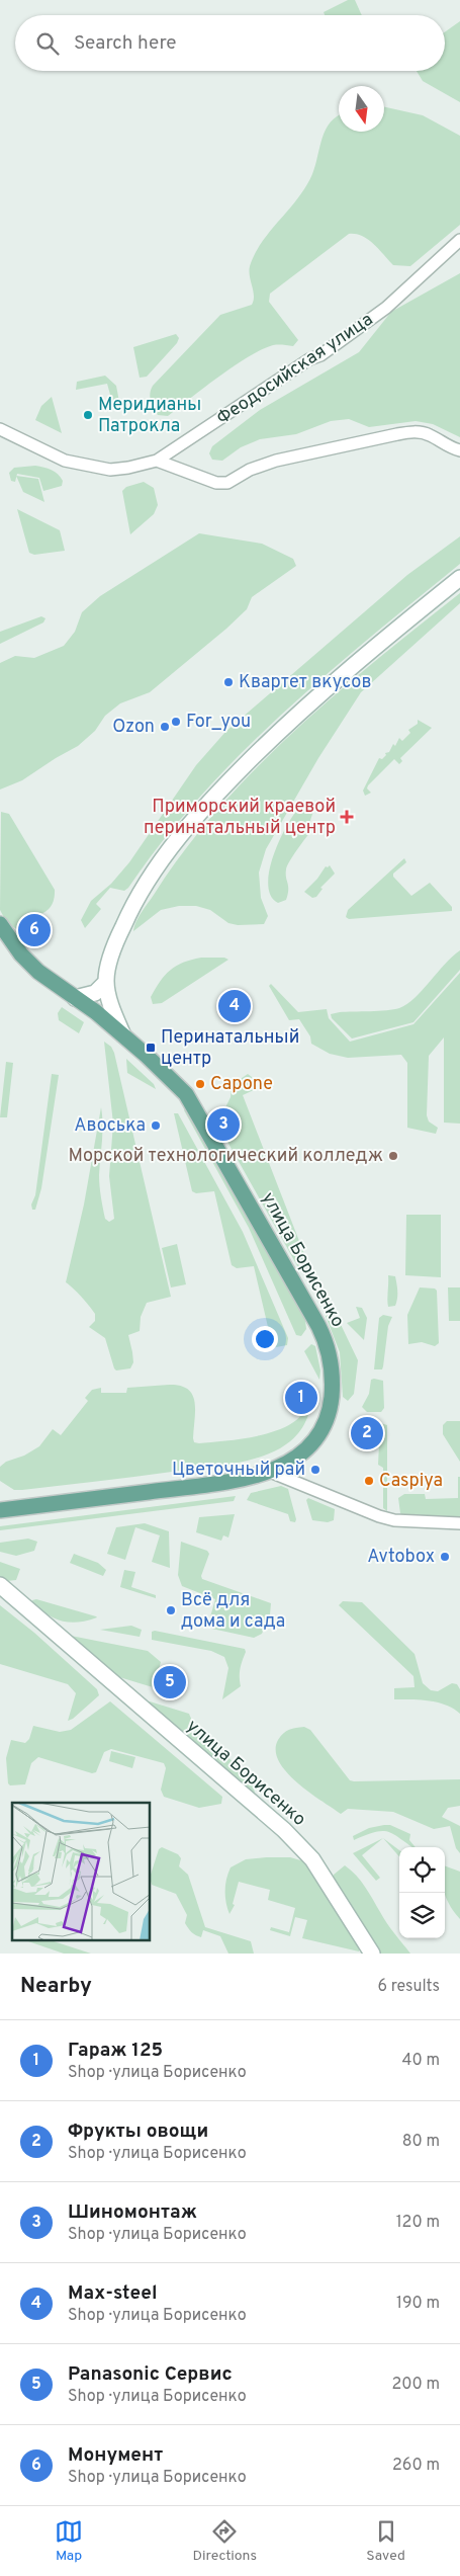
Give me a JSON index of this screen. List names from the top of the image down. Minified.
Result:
{"streets":{"main road":["улица Борисенко"],"street":["Феодосийская улица"]},"places":{"other":["Меридианы Патрокла","Квартет вкусов","For_you","Ozon","Capone","Авоська","Морской технологический колледж","Цветочный рай","Caspiya","Avtobox","Всё для дома и сада"],"health":["Приморский краевой перинатальный центр"],"transit":["Перинатальный центр"]},"north":"bottom","page":{"search":"Search here","pins":["6","4","3","1","2","5"],"heading":["Nearby","6 results"],"list":[{"mark":"1","name":"Гараж 125","note":"Shop · улица Борисенко","value":"40 m"},{"mark":"2","name":"Фрукты овощи","note":"Shop · улица Борисенко","value":"80 m"},{"mark":"3","name":"Шиномонтаж","note":"Shop · улица Борисенко","value":"120 m"},{"mark":"4","name":"Max-steel","note":"Shop · улица Борисенко","value":"190 m"},{"mark":"5","name":"Panasonic Сервис","note":"Shop · улица Борисенко","value":"200 m"},{"mark":"6","name":"Монумент","note":"Shop · улица Борисенко","value":"260 m"}],"nav":["Map","Directions","Saved"]}}
